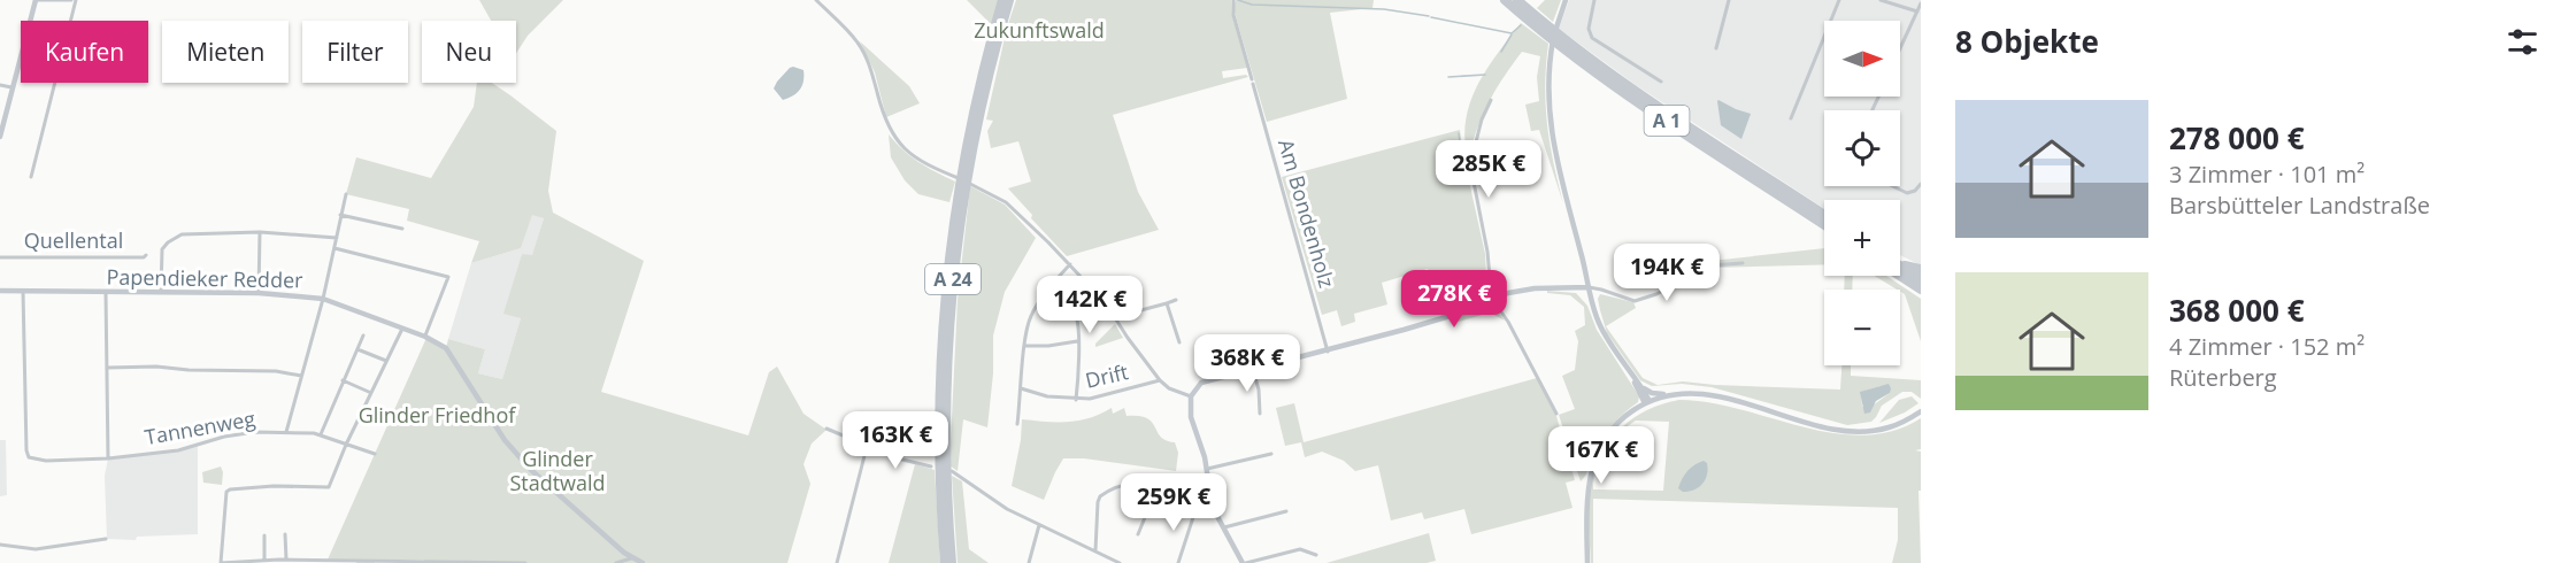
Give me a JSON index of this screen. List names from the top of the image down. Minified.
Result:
{"streets":{"highway":["A 1","A 24"],"street":["Am Bondenholz","Quellental","Papendieker Redder","Drift","Tannenweg"]},"crossings":[["Papendieker Redder","Tannenweg"]],"parks":["Zukunftswald","Glinder Friedhof","Glinder Stadtwald"],"north":"right","page":{"heading":"8 Objekte","map_buttons":["+","−"],"chip":["Kaufen","Mieten","Filter","Neu"],"list":[{"name":"278 000 €","note":"3 Zimmer · 101 m² · Barsbütteler Landstraße"},{"name":"368 000 €","note":"4 Zimmer · 152 m² · Rüterberg"}],"price":["285K €","194K €","278K €","142K €","368K €","163K €","167K €","259K €"]}}
